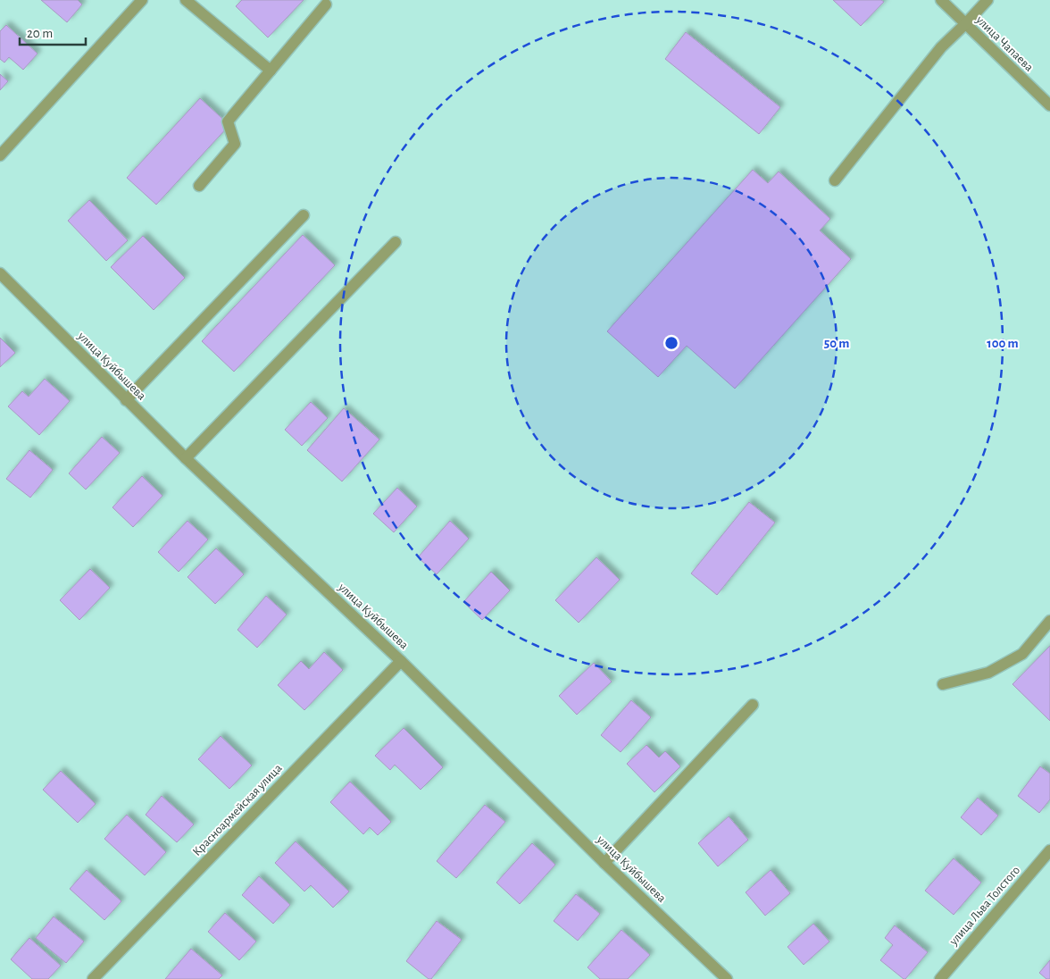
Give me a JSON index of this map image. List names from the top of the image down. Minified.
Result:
{"streets":{"street":["улица Чапаева","улица Куйбышева","Красноармейская улица","улица Льва Толстого"]},"crossings":[["улица Куйбышева","Красноармейская улица"]],"scale_bar":"20 m","rings":["50 m","100 m"]}
